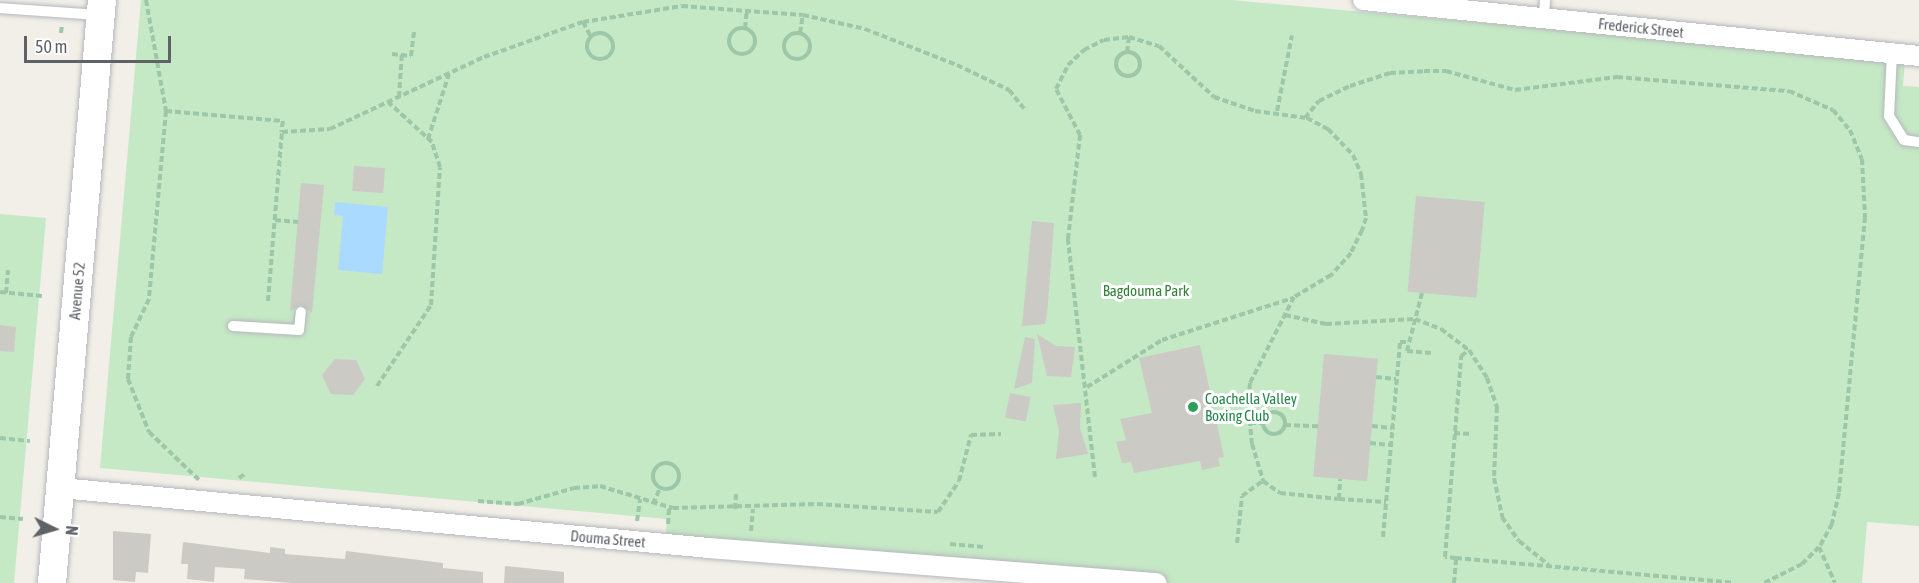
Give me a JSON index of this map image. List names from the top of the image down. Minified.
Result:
{"streets":{"main road":["Avenue 52"],"street":["Frederick Street","Douma Street"]},"crossings":[["Avenue 52","Douma Street"]],"parks":["Bagdouma Park"],"places":["Coachella Valley Boxing Club"],"scale_bar":"50 m","north":"right"}
